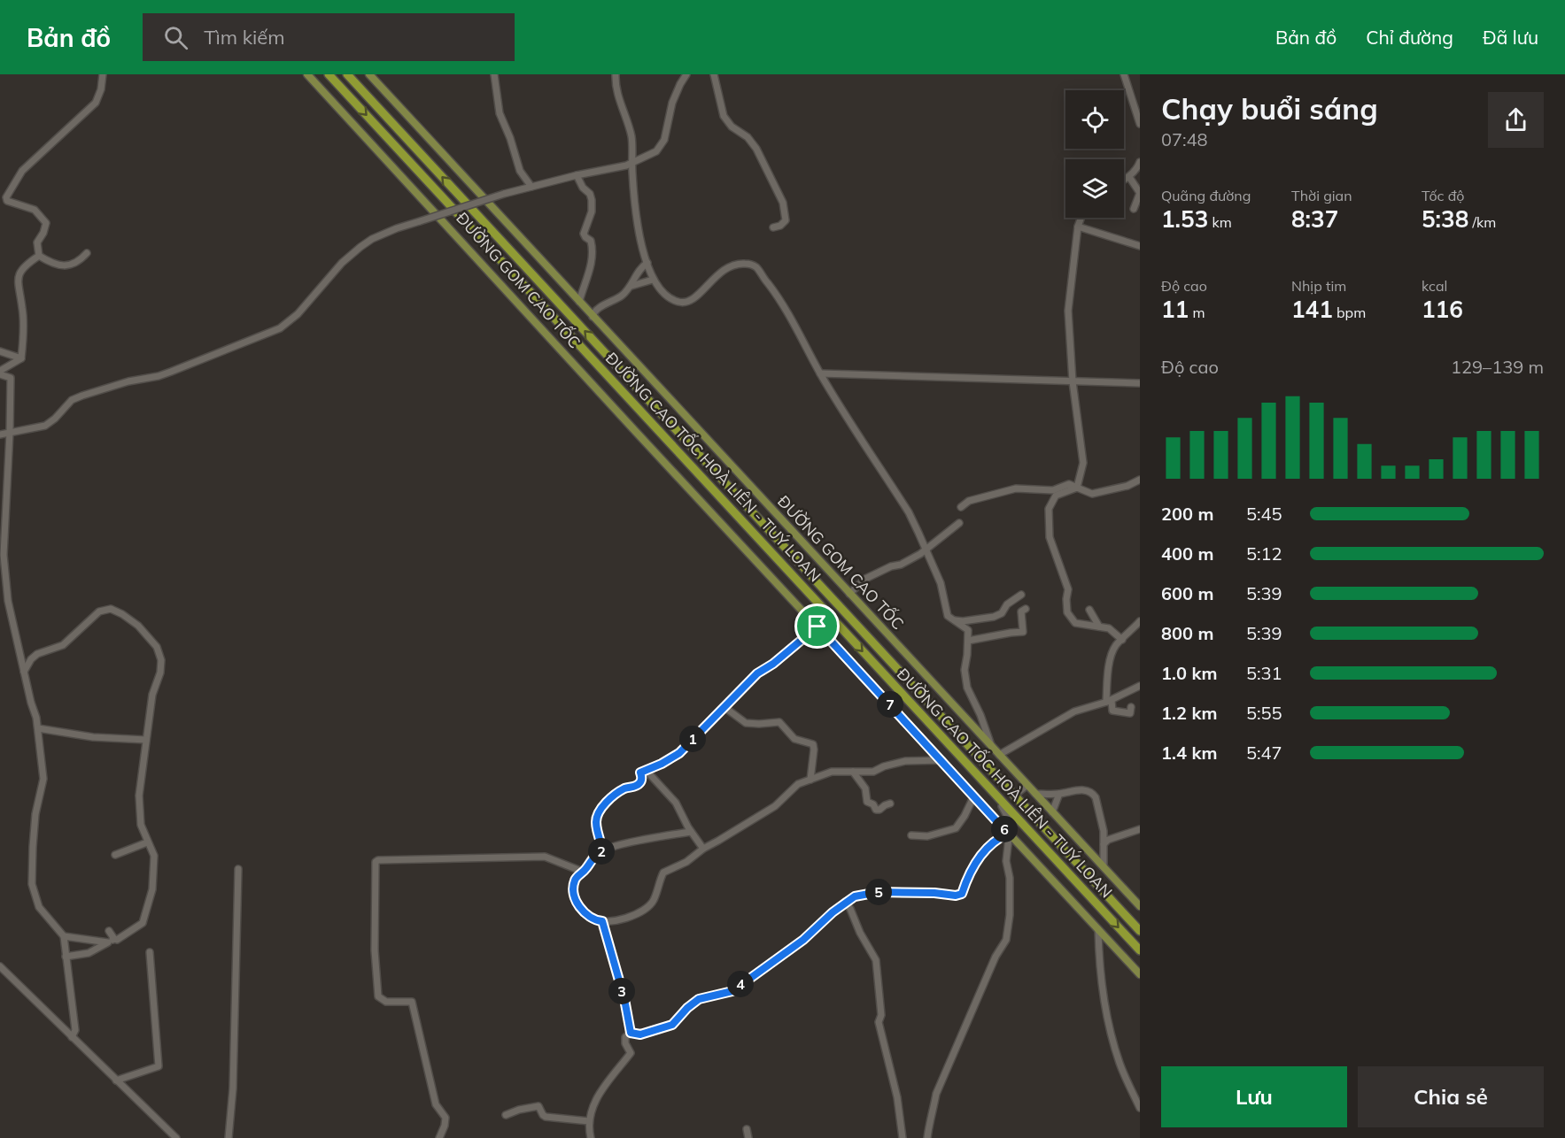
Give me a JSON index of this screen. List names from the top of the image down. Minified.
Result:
{"streets":{"highway":["ĐƯỜNG CAO TỐC HOÀ LIÊN - TUÝ LOAN"],"main road":["ĐƯỜNG GOM CAO TỐC"]},"page":{"header":"Bản đồ","search":"Tìm kiếm","nav":["Bản đồ","Chỉ đường","Đã lưu"],"heading":["Chạy buổi sáng","07:48"],"stats":[["Quãng đường","1.53 km"],["Thời gian","8:37"],["Tốc độ","5:38 /km"],["Độ cao","11 m"],["Nhịp tim","141 bpm"],["kcal","116"]],"chart":["Độ cao","129–139 m"],"list":[{"name":"200 m","note":"5:45"},{"name":"400 m","note":"5:12"},{"name":"600 m","note":"5:39"},{"name":"800 m","note":"5:39"},{"name":"1.0 km","note":"5:31"},{"name":"1.2 km","note":"5:55"},{"name":"1.4 km","note":"5:47"}],"pins":["7","1","6","2","5","4","3"],"buttons":["Lưu","Chia sẻ"]}}
